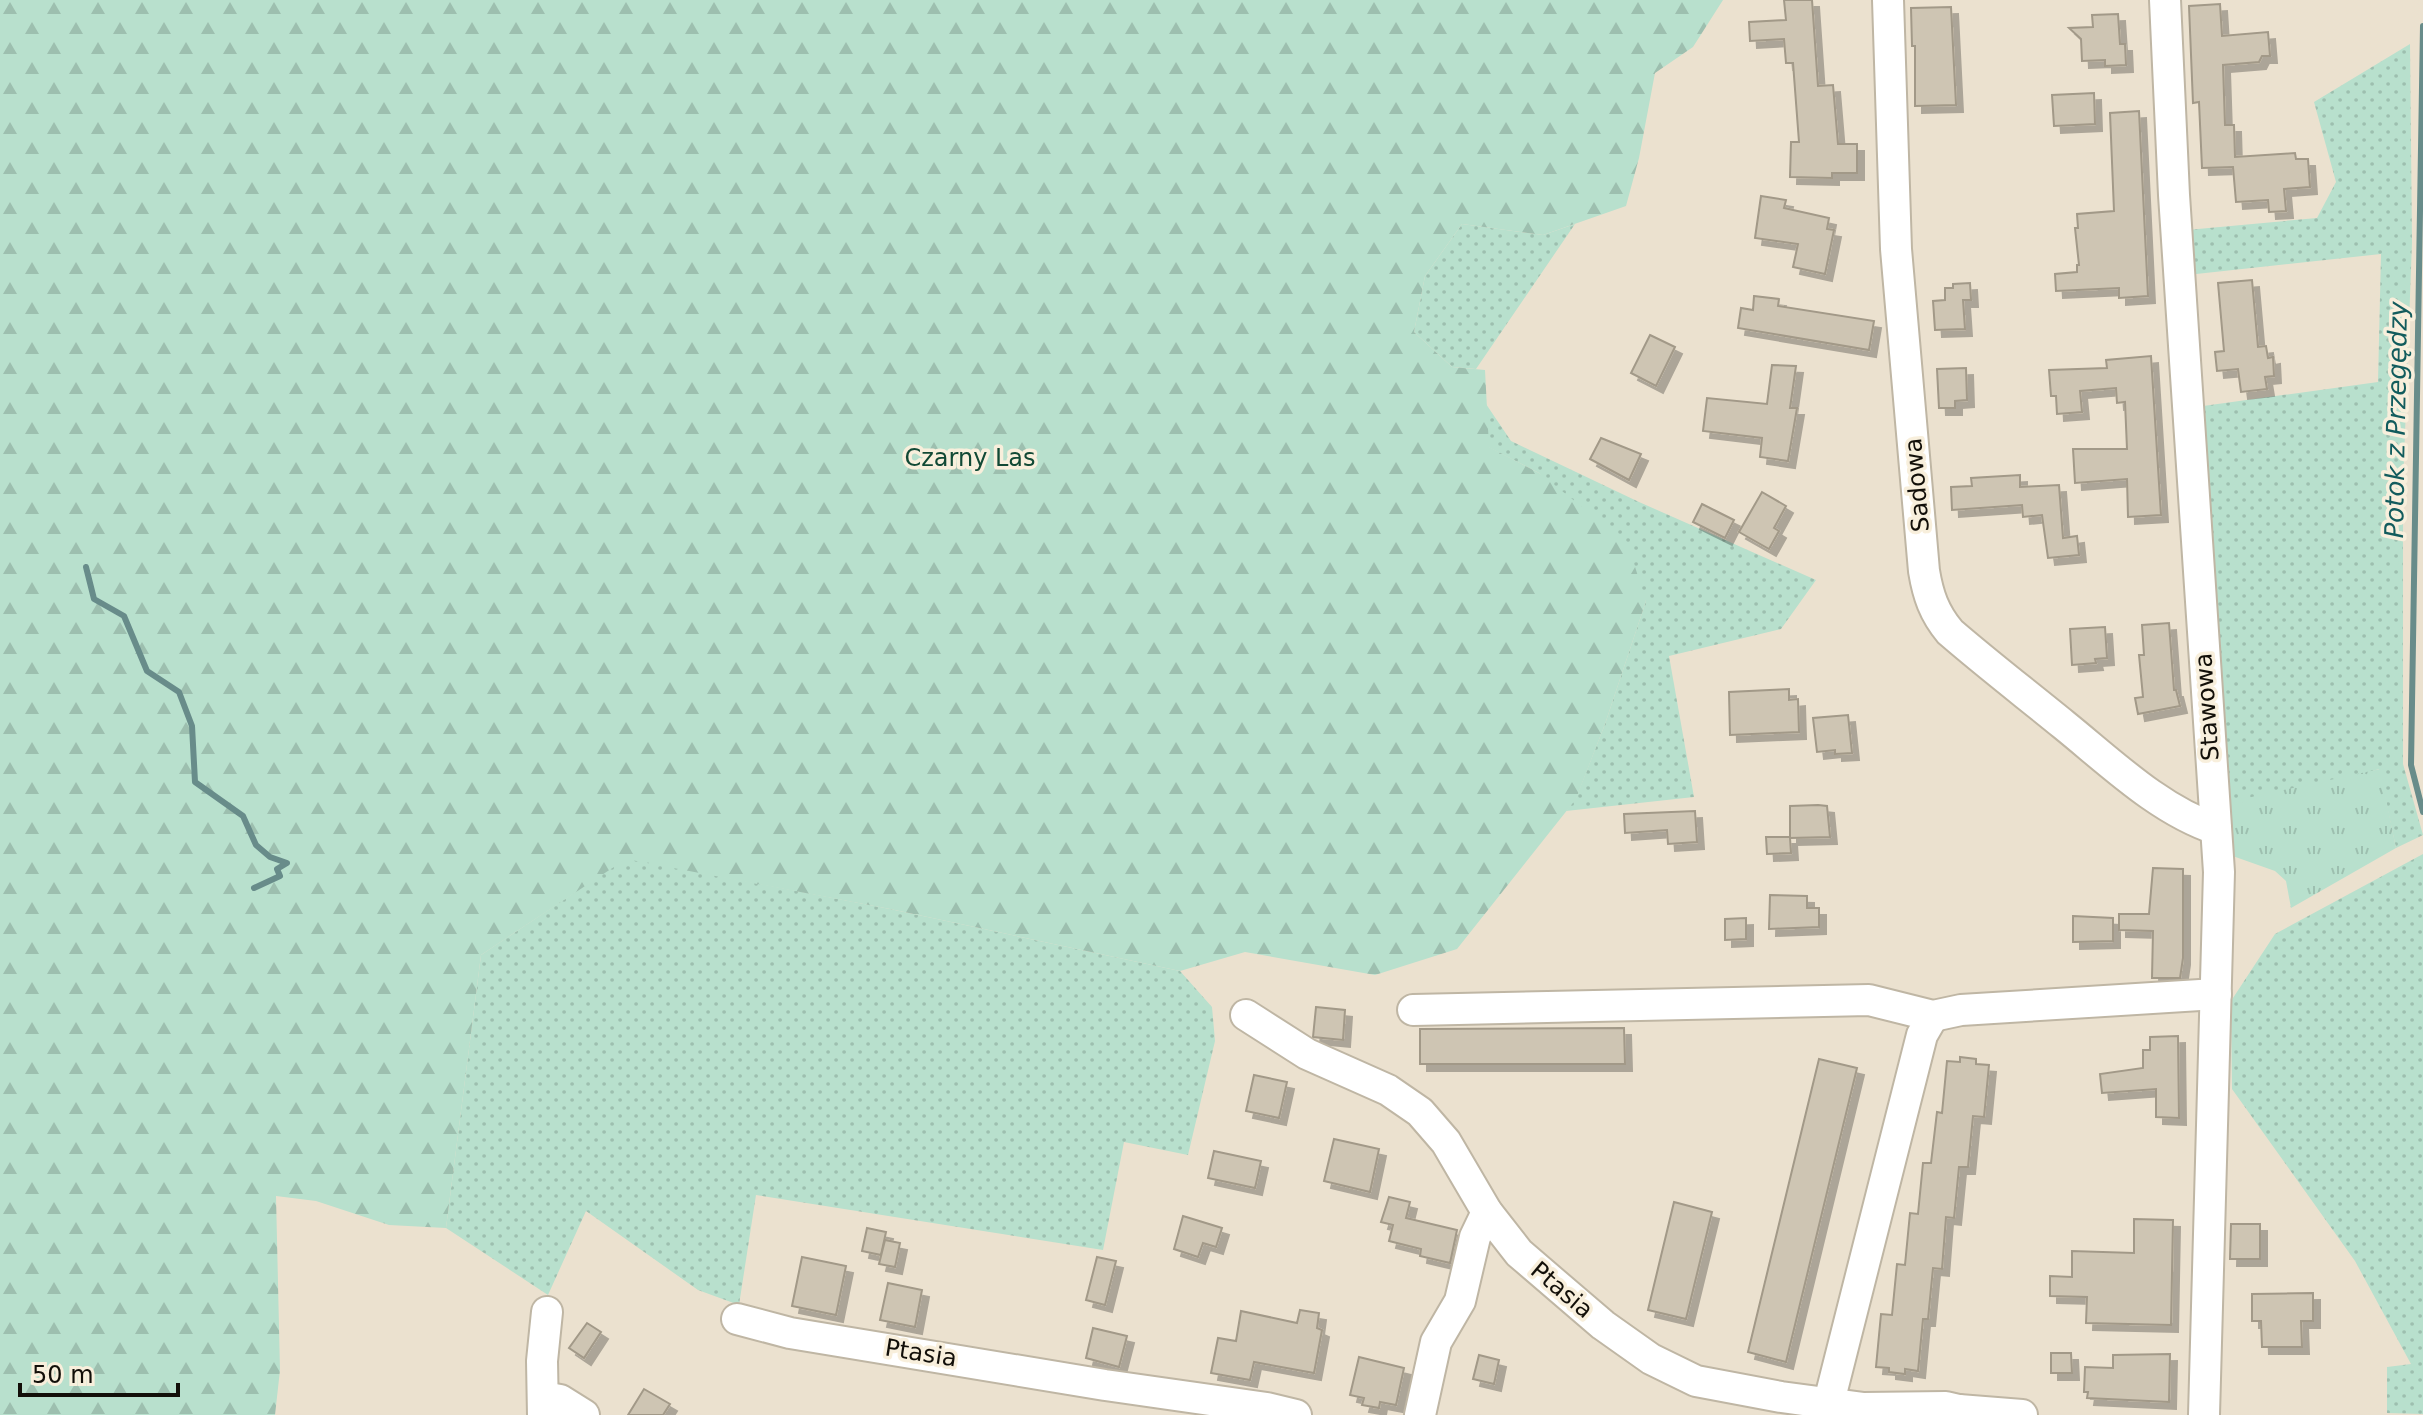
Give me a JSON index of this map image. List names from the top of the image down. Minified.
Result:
{"streets":{"street":["Sadowa","Stawowa","Ptasia"]},"crossings":[["Sadowa","Stawowa"]],"water":["Potok z Przegędzy"],"parks":["Czarny Las"],"scale_bar":"50 m"}
